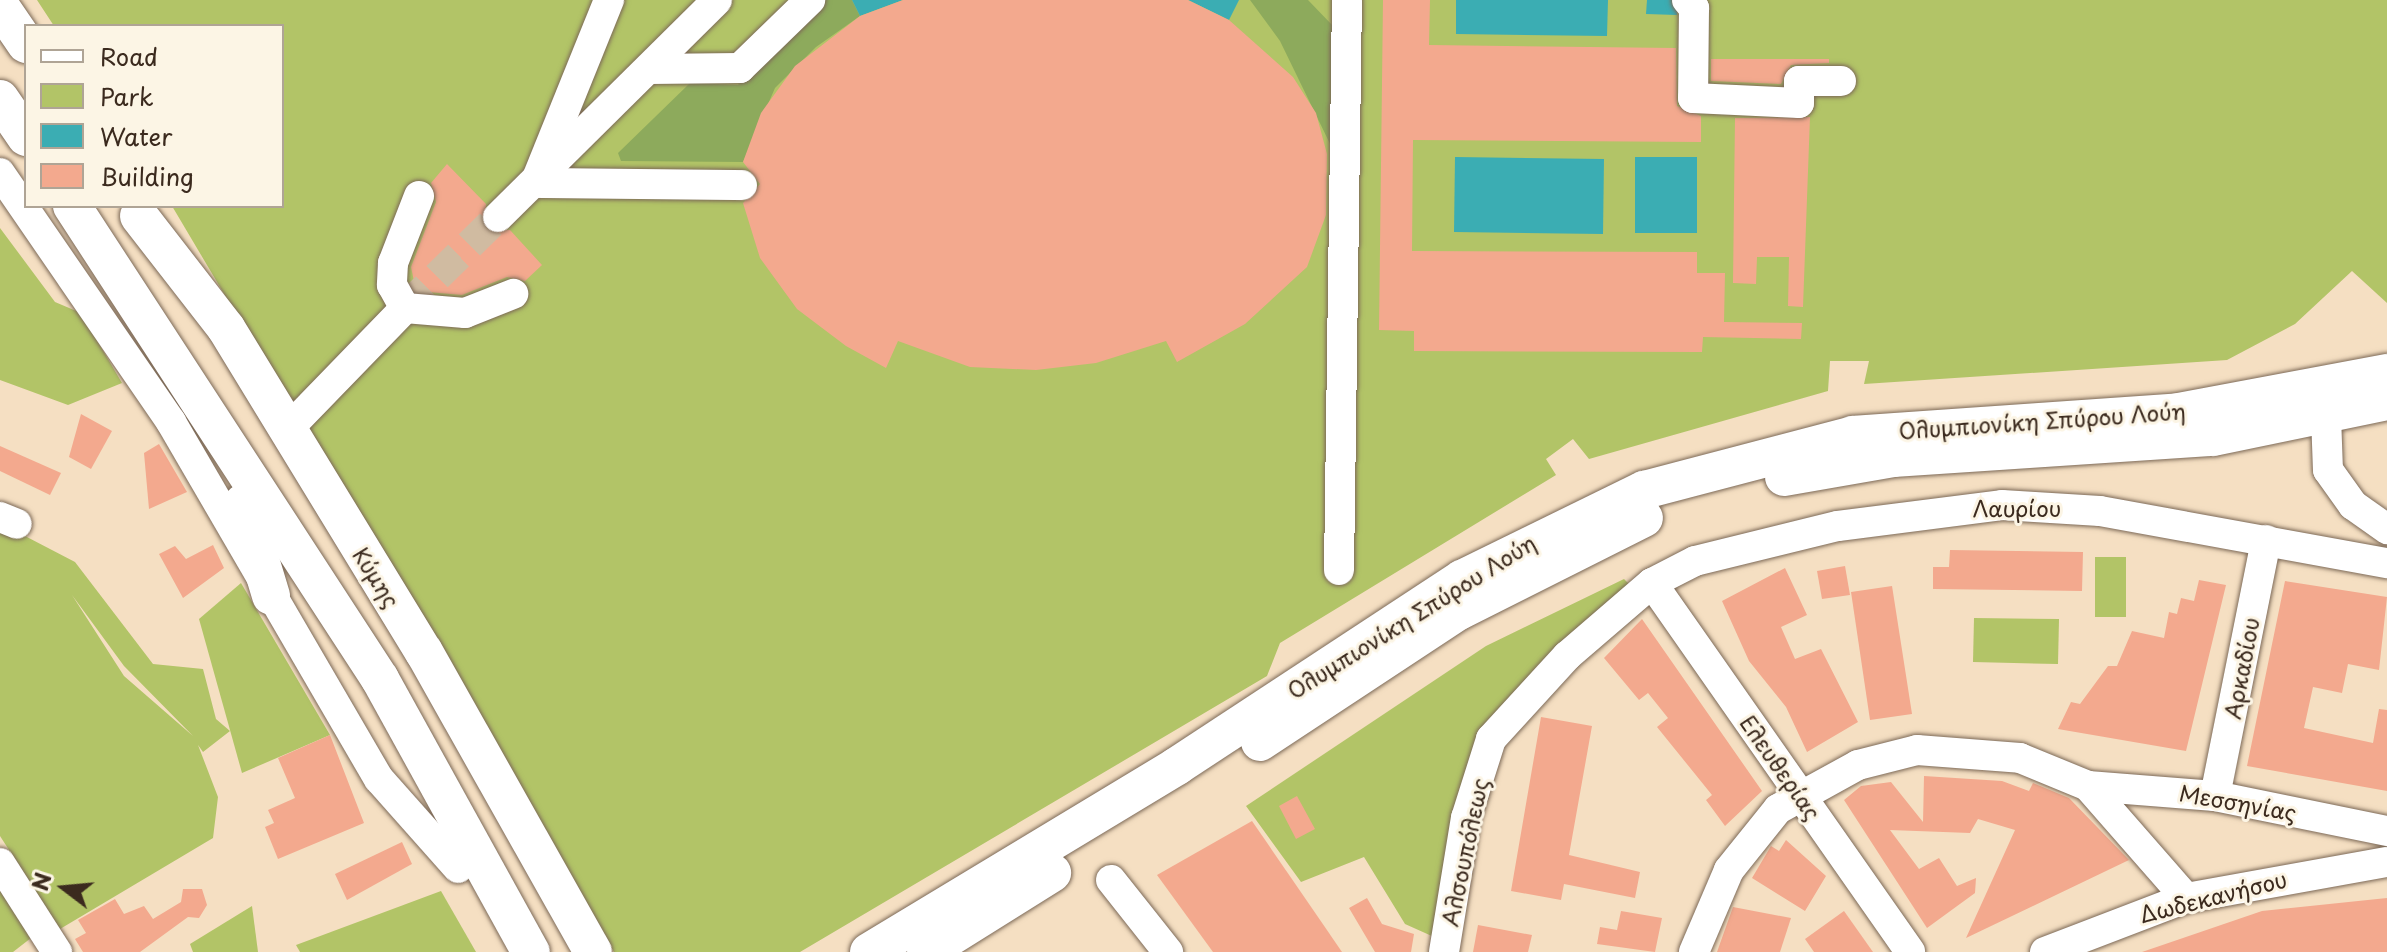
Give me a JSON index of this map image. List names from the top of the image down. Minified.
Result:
{"streets":{"main road":["Ολυμπιονίκη Σπύρου Λούη","Κύμης"],"street":["Λαυρίου","Αρκαδίου","Ελευθερίας","Μεσσηνίας","Αλσουπόλεως","Δωδεκανήσου"]},"crossings":[["Λαυρίου","Αρκαδίου"],["Λαυρίου","Ελευθερίας"],["Λαυρίου","Αλσουπόλεως"],["Αρκαδίου","Μεσσηνίας"],["Ελευθερίας","Μεσσηνίας"],["Ελευθερίας","Αλσουπόλεως"],["Μεσσηνίας","Δωδεκανήσου"]],"legend":["Road","Park","Water","Building"],"north":"left"}
